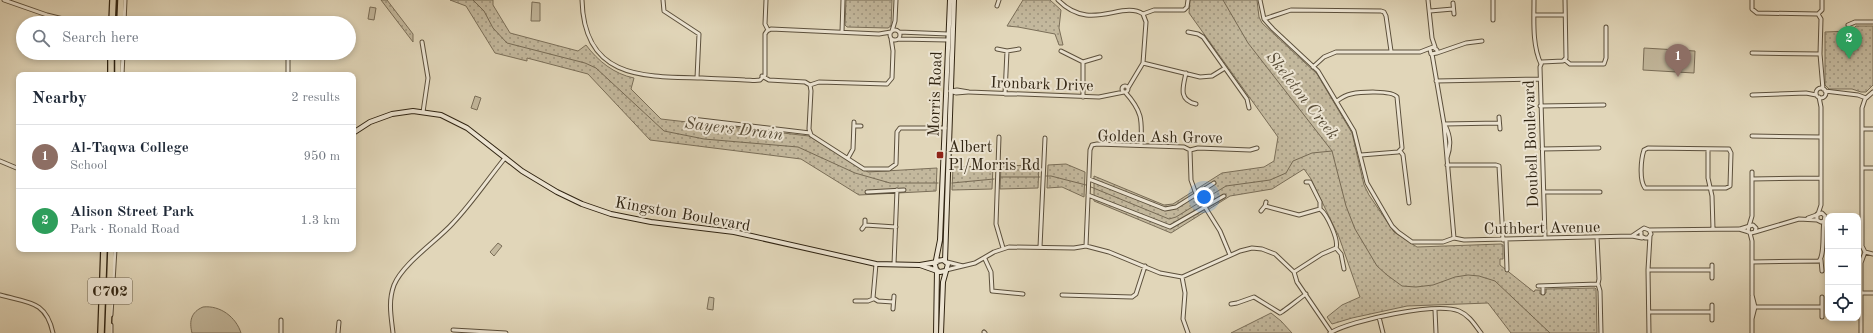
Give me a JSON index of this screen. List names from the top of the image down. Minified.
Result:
{"streets":{"highway":["C702"],"street":["Ironbark Drive","Morris Road","Golden Ash Grove","Doubell Boulevard","Kingston Boulevard","Cuthbert Avenue"]},"crossings":[["Ironbark Drive","Morris Road"],["Morris Road","Kingston Boulevard"],["Doubell Boulevard","Cuthbert Avenue"]],"water":["Skeleton Creek","Sayers Drain"],"places":{"transit":["Albert Pl/Morris Rd"]},"page":{"search":"Search here","pins":["2","1"],"heading":["Nearby","2 results"],"list":[{"mark":"1","name":"Al-Taqwa College","note":"School","value":"950 m"},{"mark":"2","name":"Alison Street Park","note":"Park · Ronald Road","value":"1.3 km"}],"map_buttons":["+","−"]}}
